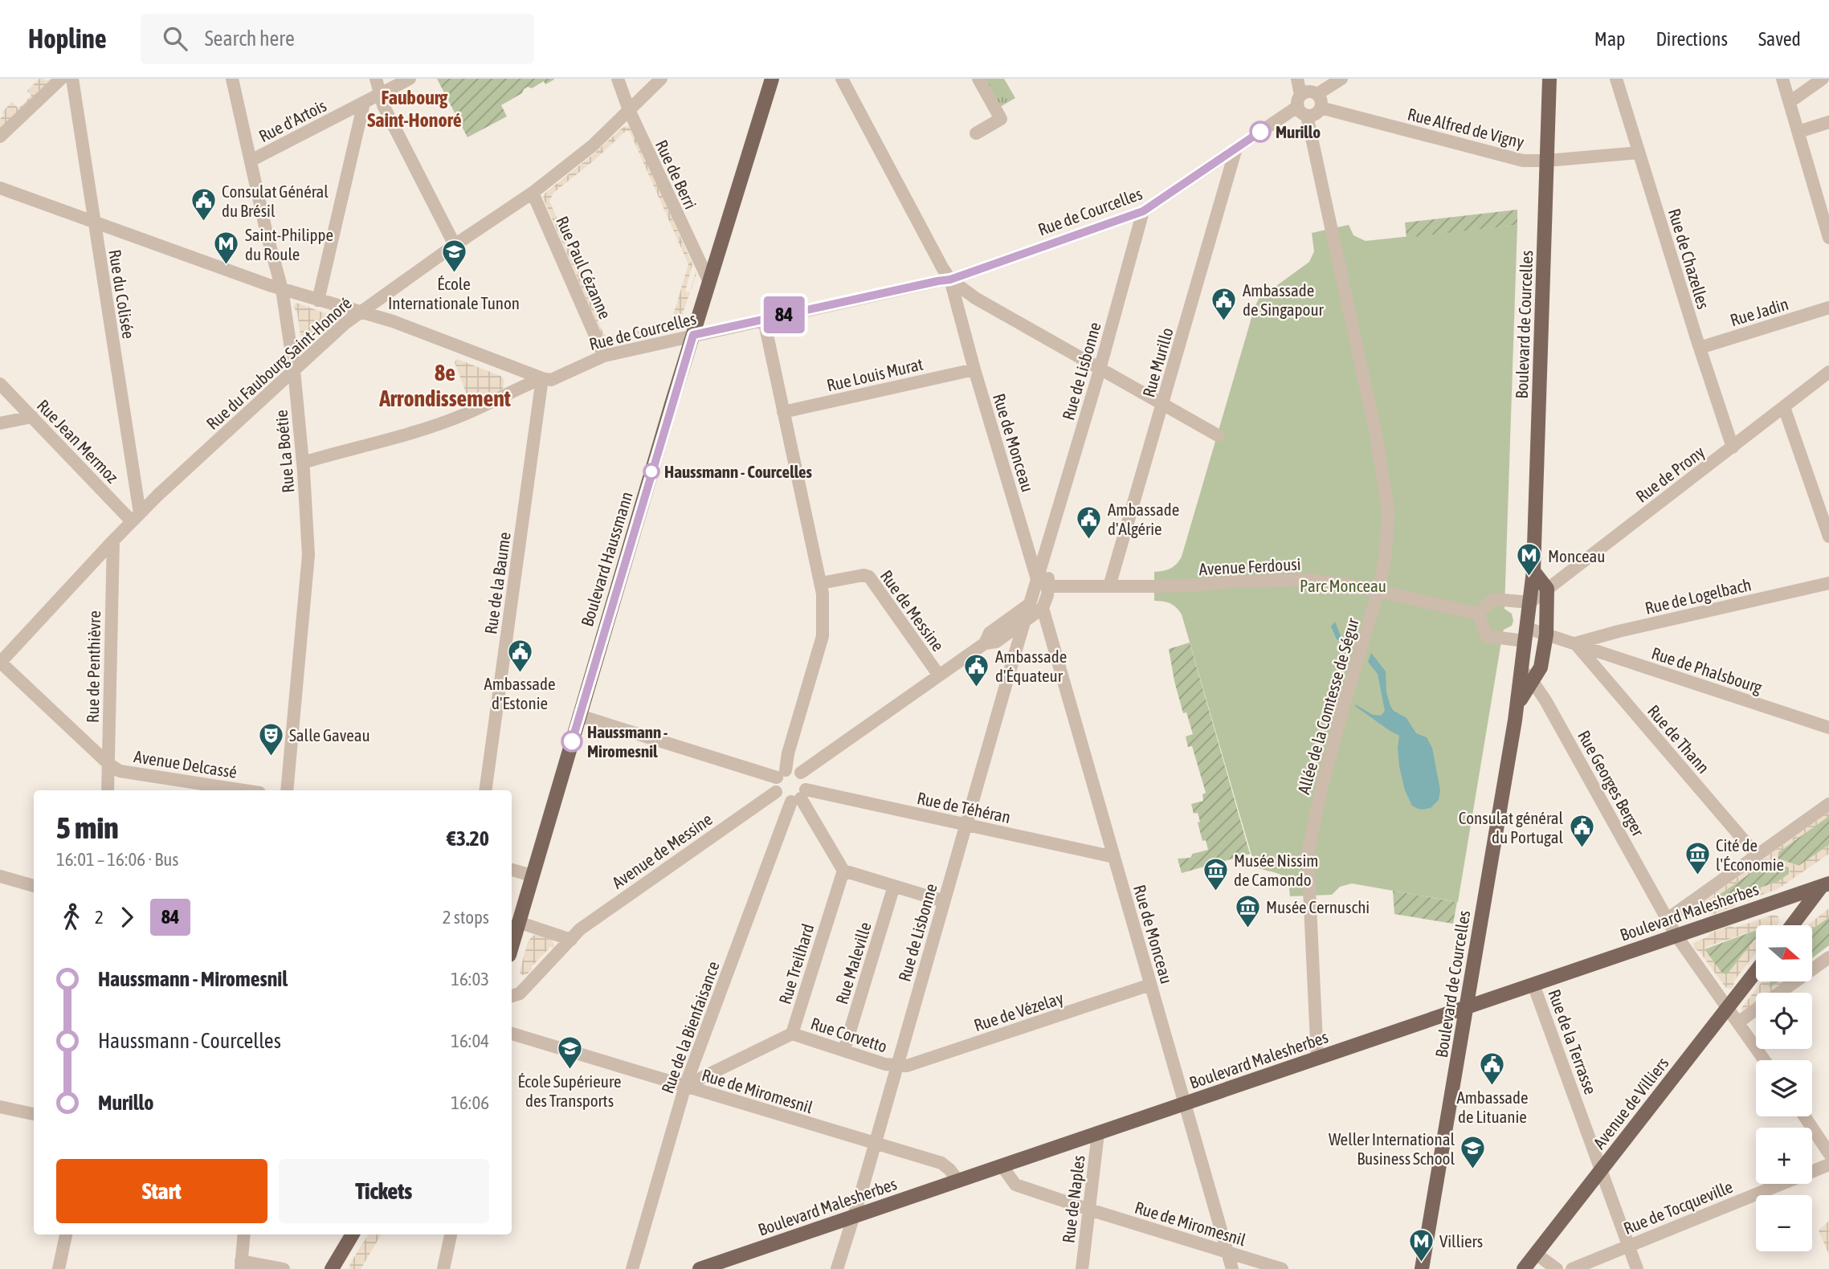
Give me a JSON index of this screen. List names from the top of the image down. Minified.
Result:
{"streets":{"main road":["Boulevard de Courcelles","Boulevard Haussmann","Boulevard Malesherbes","Avenue de Villiers"],"street":["Rue d'Artois","Rue Alfred de Vigny","Rue de Berri","Rue de Courcelles","Rue de Chazelles","Rue Paul Cézanne","Rue du Colisée","Rue Jadin","Rue Murillo","Rue du Faubourg Saint-Honoré","Rue de Lisbonne","Rue Louis Murat","Rue Jean Mermoz","Rue de Monceau","Rue La Boétie","Rue de Prony","Avenue Ferdousi","Rue de la Baume","Rue de Logelbach","Rue de Messine","Rue de Penthièvre","Rue de Phalsbourg","Allée de la Comtesse de Ségur","Rue de Thann","Avenue Delcassé","Rue Georges Berger","Rue de Téhéran","Avenue de Messine","Rue Maleville","Rue Treilhard","Rue de Vézelay","Rue de la Bienfaisance","Rue Corvetto","Rue de la Terrasse","Rue de Miromesnil","Rue de Naples","Rue de Tocqueville"]},"crossings":[["Rue d'Artois","Rue La Boétie"],["Rue Alfred de Vigny","Rue de Courcelles"],["Rue Alfred de Vigny","Rue de Chazelles"],["Rue Alfred de Vigny","Boulevard de Courcelles"],["Rue de Berri","Rue du Faubourg Saint-Honoré"],["Rue de Berri","Boulevard Haussmann"],["Rue de Courcelles","Rue Paul Cézanne"],["Rue de Courcelles","Rue Murillo"],["Rue de Courcelles","Rue de Lisbonne"],["Rue de Courcelles","Rue de Monceau"],["Rue de Courcelles","Rue La Boétie"],["Rue de Courcelles","Boulevard Haussmann"],["Rue de Courcelles","Rue de la Baume"],["Rue de Courcelles","Allée de la Comtesse de Ségur"],["Rue de Chazelles","Rue Jadin"],["Rue de Chazelles","Rue de Prony"],["Rue Paul Cézanne","Rue du Faubourg Saint-Honoré"],["Rue du Colisée","Rue du Faubourg Saint-Honoré"],["Rue du Colisée","Rue Jean Mermoz"],["Boulevard de Courcelles","Rue de Prony"],["Boulevard de Courcelles","Rue de Phalsbourg"],["Boulevard de Courcelles","Rue Georges Berger"],["Boulevard de Courcelles","Boulevard Malesherbes"],["Rue Murillo","Avenue Ferdousi"],["Rue du Faubourg Saint-Honoré","Rue Jean Mermoz"],["Rue du Faubourg Saint-Honoré","Rue La Boétie"],["Rue du Faubourg Saint-Honoré","Rue de Penthièvre"],["Rue de Lisbonne","Rue de Monceau"],["Rue de Lisbonne","Avenue Ferdousi"],["Rue de Lisbonne","Rue de Téhéran"],["Rue de Lisbonne","Boulevard Malesherbes"],["Rue de Lisbonne","Rue de Vézelay"],["Rue de Lisbonne","Rue Corvetto"],["Rue de Lisbonne","Rue de Miromesnil"],["Rue Louis Murat","Rue de Monceau"],["Rue de Monceau","Avenue Ferdousi"],["Rue de Monceau","Rue de Téhéran"],["Rue de Monceau","Boulevard Malesherbes"],["Rue de Monceau","Rue de Vézelay"],["Rue de Monceau","Rue de Miromesnil"],["Avenue Ferdousi","Allée de la Comtesse de Ségur"],["Rue de Logelbach","Rue de Phalsbourg"],["Rue de Logelbach","Rue de Thann"],["Rue de Penthièvre","Avenue Delcassé"],["Rue de Phalsbourg","Rue de Thann"],["Allée de la Comtesse de Ségur","Boulevard Malesherbes"],["Rue Georges Berger","Boulevard Malesherbes"],["Rue Georges Berger","Avenue de Villiers"],["Rue de Téhéran","Avenue de Messine"],["Rue de Téhéran","Rue de la Bienfaisance"],["Avenue de Messine","Rue de la Bienfaisance"],["Boulevard Malesherbes","Rue de la Terrasse"],["Boulevard Malesherbes","Rue de Miromesnil"],["Boulevard Malesherbes","Rue de Naples"],["Rue Maleville","Rue Corvetto"],["Rue Treilhard","Rue Corvetto"],["Rue de Vézelay","Rue Corvetto"],["Rue de la Bienfaisance","Rue de Miromesnil"],["Rue de la Terrasse","Avenue de Villiers"],["Rue de la Terrasse","Rue de Tocqueville"],["Rue de Miromesnil","Rue de Naples"]],"districts":["Faubourg Saint-Honoré","8e Arrondissement"],"parks":["Parc Monceau"],"places":{"other":["Murillo","Haussmann - Courcelles","Haussmann - Miromesnil"],"public building":["Consulat Général du Brésil","Ambassade de Singapour","Ambassade d'Algérie","Ambassade d'Estonie","Ambassade d'Équateur","Consulat général du Portugal","Ambassade de Lituanie"],"metro station":["Saint-Philippe du Roule","Monceau","Villiers"],"school or university":["École Internationale Tunon","École Supérieure des Transports","Weller International Business School"],"theatre":["Salle Gaveau"],"museum":["Cité de l'Économie","Musée Nissim de Camondo","Musée Cernuschi"]},"lines":["bus line 84"],"north":"right","page":{"header":"Hopline","search":"Search here","nav":["Map","Directions","Saved"],"on_map":"84","heading":["5 min","16:01 – 16:06 · Bus","€3.20"],"legs":["2","84","2 stops"],"map_buttons":["+","−"],"list":[{"name":"Haussmann - Miromesnil","value":"16:03"},{"name":"Haussmann - Courcelles","value":"16:04"},{"name":"Murillo","value":"16:06"}],"buttons":["Start","Tickets"]}}
